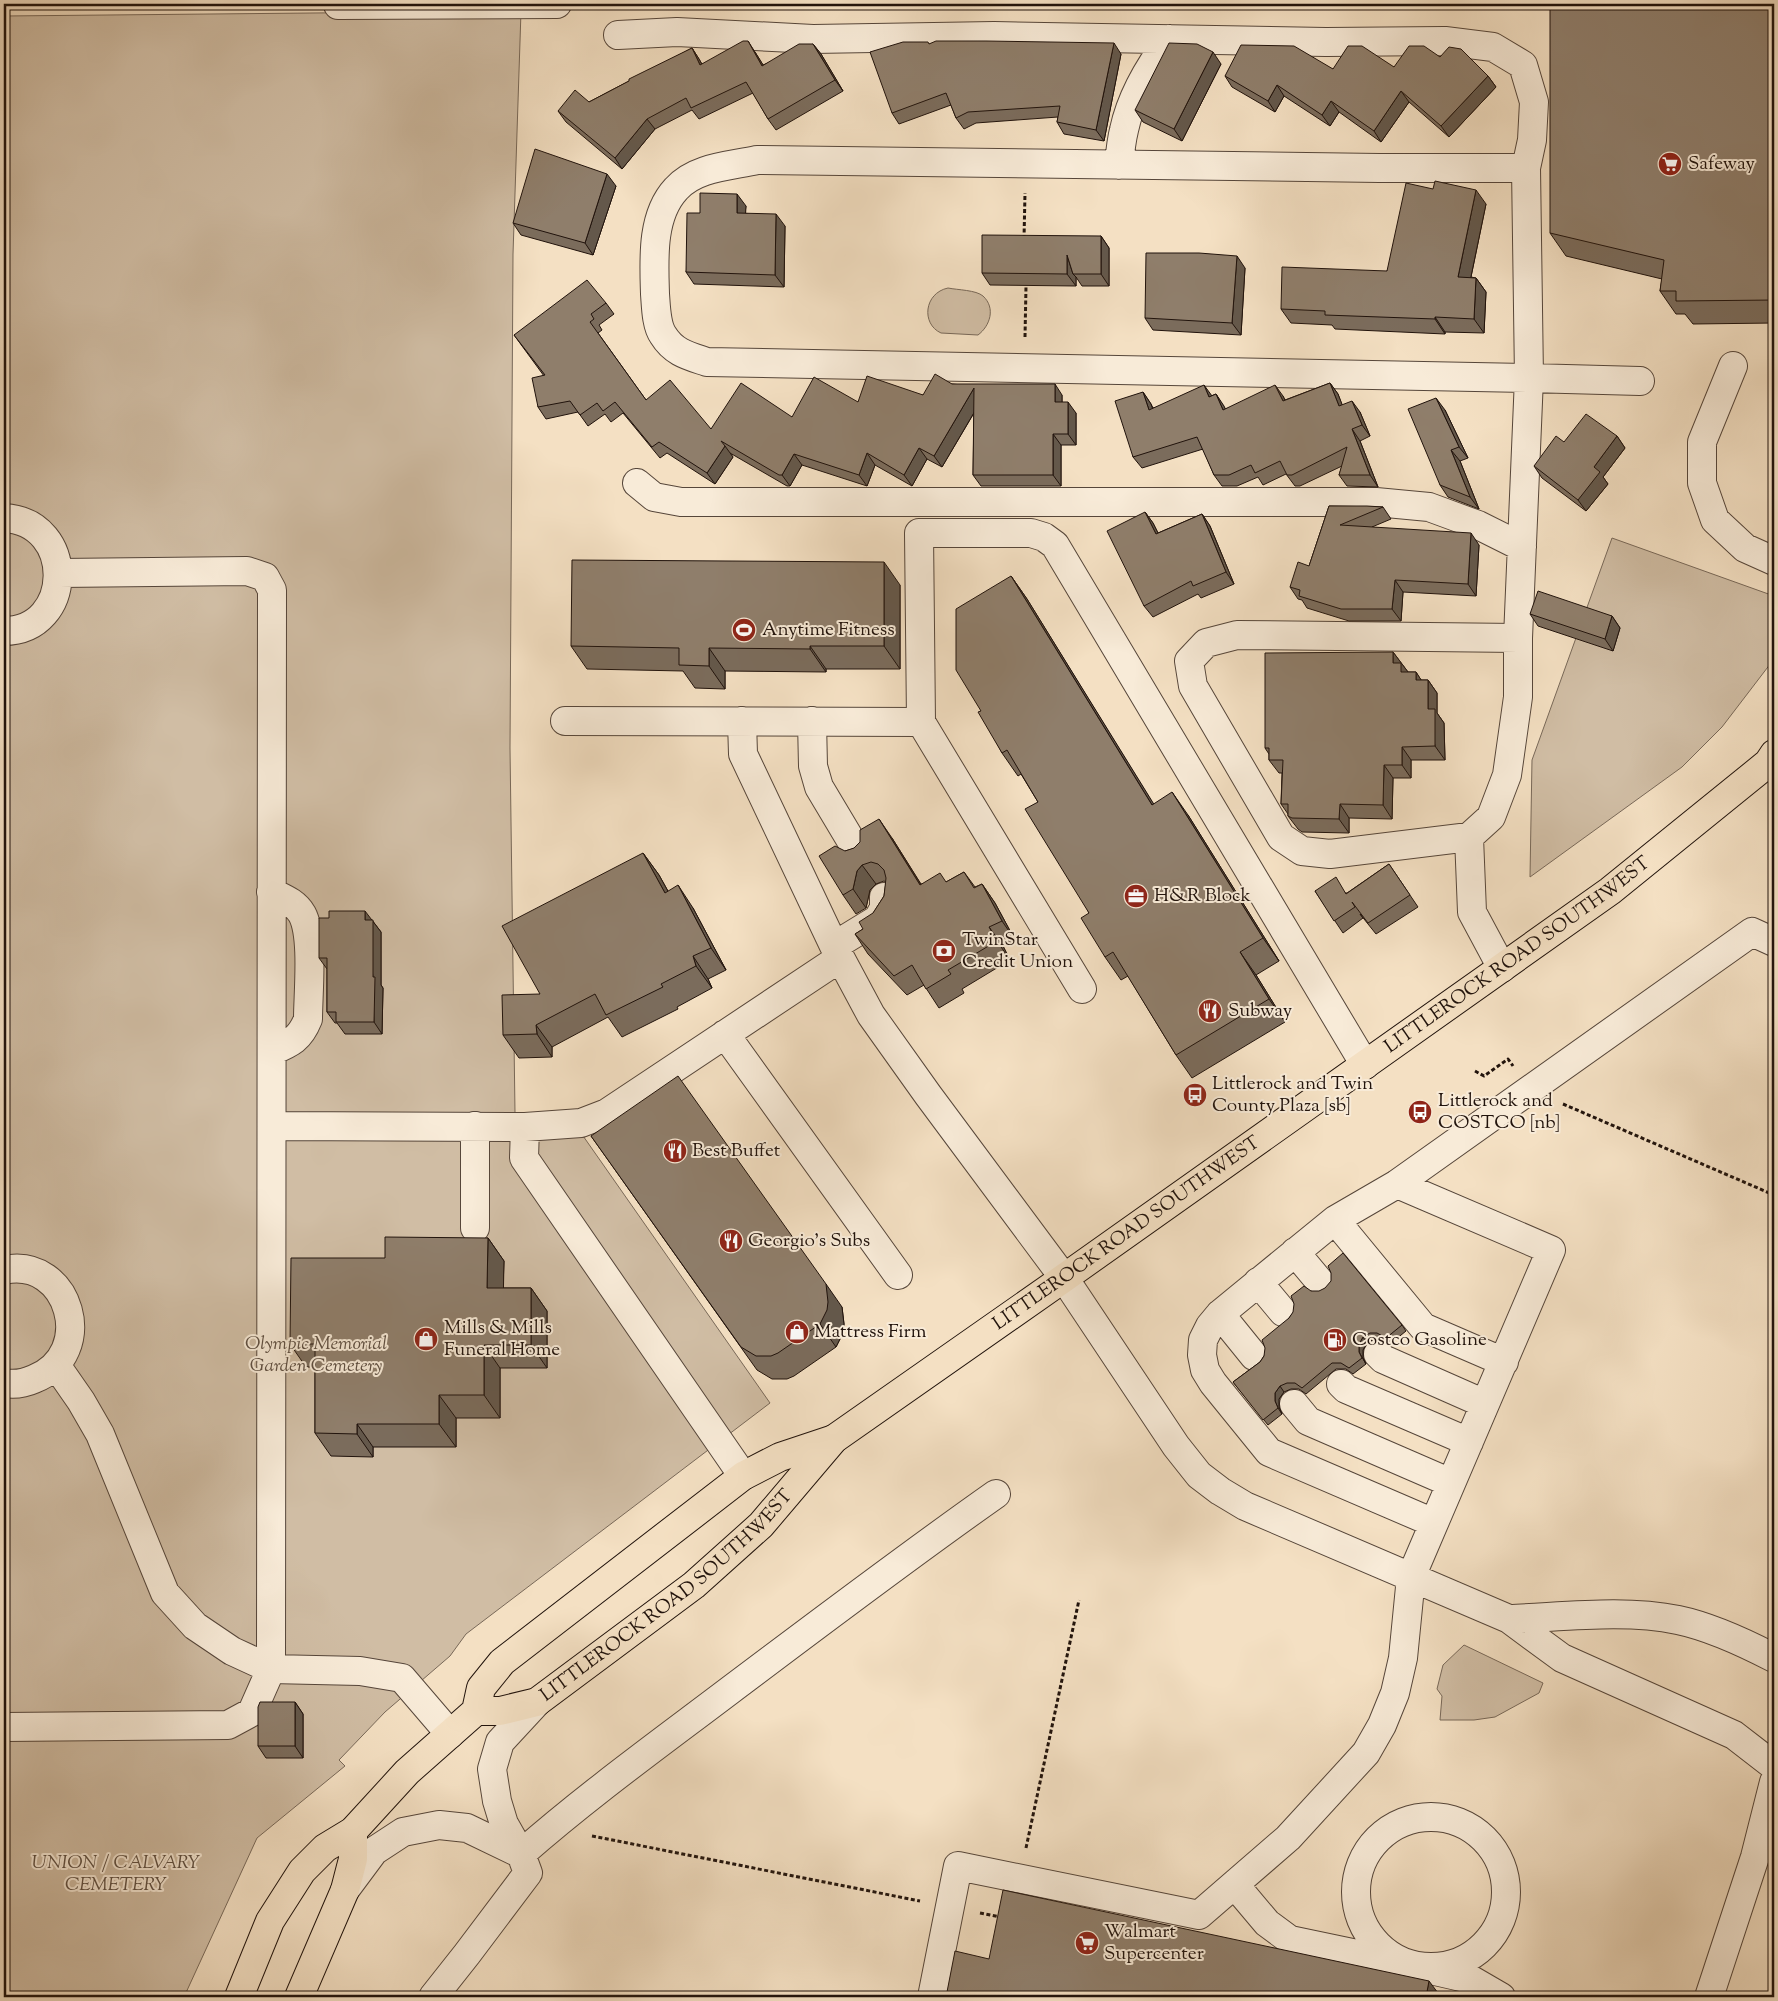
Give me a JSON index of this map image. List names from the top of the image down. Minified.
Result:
{"streets":{"main road":["LITTLEROCK ROAD SOUTHWEST"]},"parks":["Olympic Memorial Garden Cemetery","UNION / CALVARY CEMETERY"],"places":{"supermarket":["Safeway","Walmart Supercenter"],"sports":["Anytime Fitness"],"office":["H&R Block"],"bank":["TwinStar Credit Union"],"restaurant":["Subway","Best Buffet","Georgio's Subs"],"bus stop":["Littlerock and Twin County Plaza [sb]","Littlerock and COSTCO [nb]"],"shop":["Mattress Firm","Mills & Mills Funeral Home"],"fuel station":["Costco Gasoline"]}}
